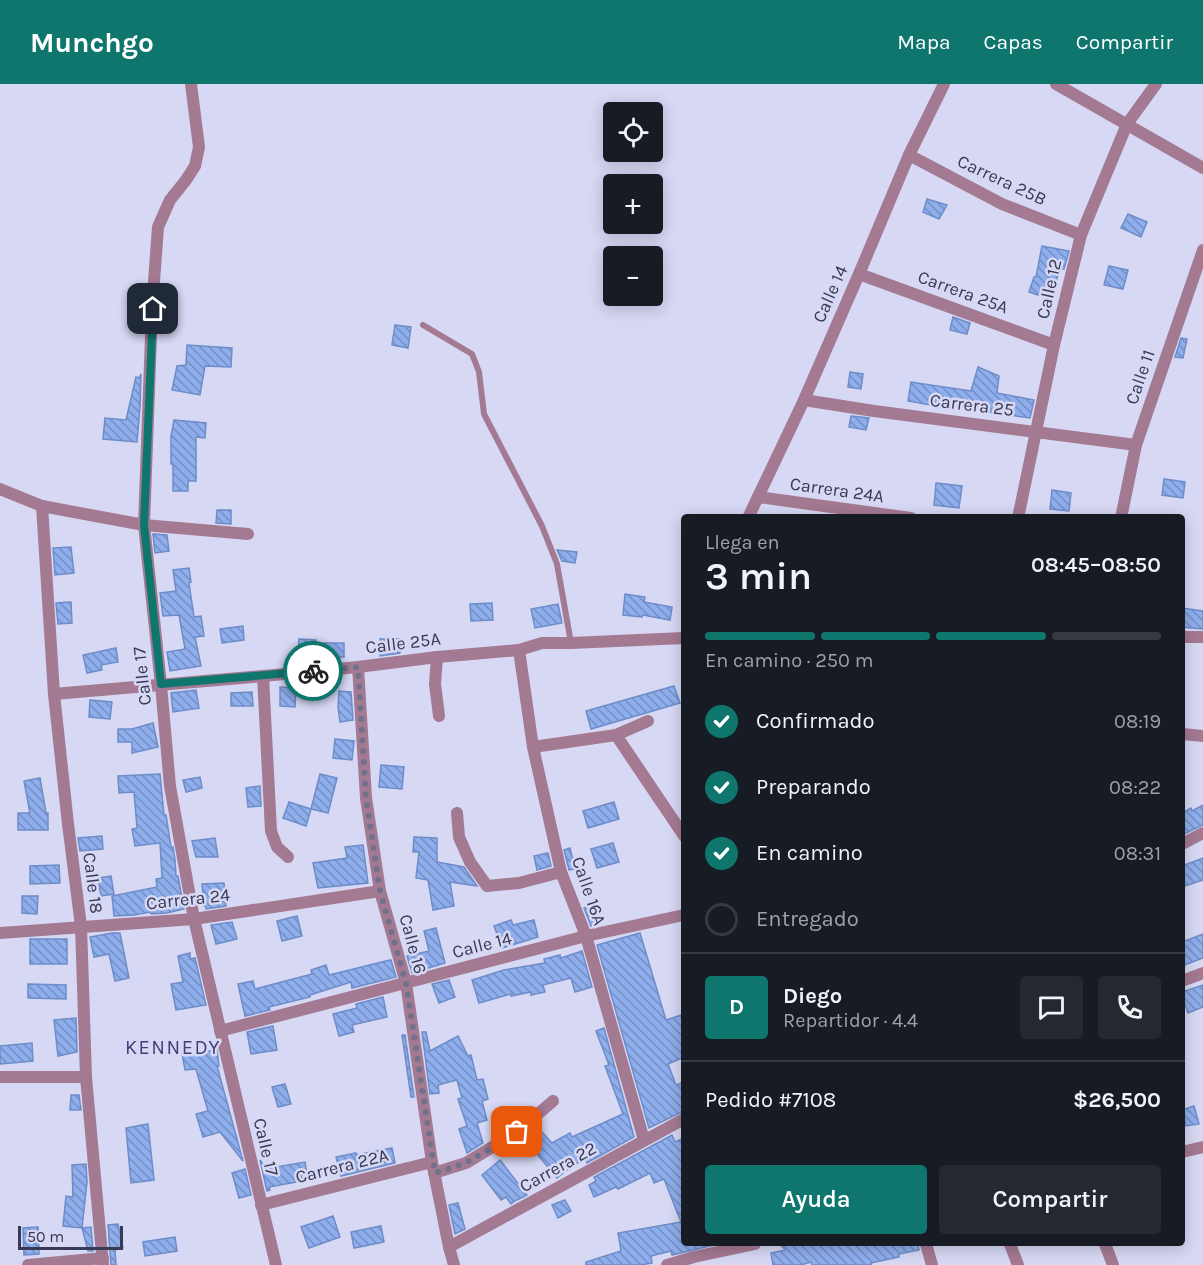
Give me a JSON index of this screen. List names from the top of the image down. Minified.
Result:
{"streets":{"street":["Carrera 25B","Calle 12","Carrera 25A","Calle 14","Calle 11","Carrera 25","Carrera 24A","Calle 25A","Calle 17","Calle 18","Calle 16A","Carrera 24","Calle 16","Carrera 22A","Carrera 22"]},"crossings":[["Carrera 25B","Calle 12"],["Carrera 25B","Calle 14"],["Calle 12","Carrera 25A"],["Calle 12","Carrera 25"],["Carrera 25A","Calle 14"],["Calle 14","Carrera 25"],["Calle 14","Carrera 24A"],["Calle 14","Calle 17"],["Calle 14","Calle 16A"],["Calle 14","Calle 16"],["Calle 11","Carrera 25"],["Calle 25A","Calle 17"],["Calle 25A","Calle 18"],["Calle 25A","Calle 16A"],["Calle 25A","Calle 16"],["Calle 17","Carrera 24"],["Calle 17","Carrera 22A"],["Calle 18","Carrera 24"],["Calle 16A","Carrera 22"],["Carrera 24","Calle 16"],["Calle 16","Carrera 22A"],["Calle 16","Carrera 22"]],"districts":["KENNEDY"],"scale_bar":"50 m","page":{"header":"Munchgo","nav":["Mapa","Capas","Compartir"],"map_buttons":["+","−"],"heading":["3 min","Llega en","08:45–08:50"],"panel":["Diego","Repartidor · 4.4","Pedido #7108","$26,500"],"bar":"En camino · 250 m","list":[["Confirmado","08:19"],["Preparando","08:22"],["En camino","08:31"],"Entregado"],"round":"D","buttons":["Ayuda","Compartir"],"scale":"50 m"}}
